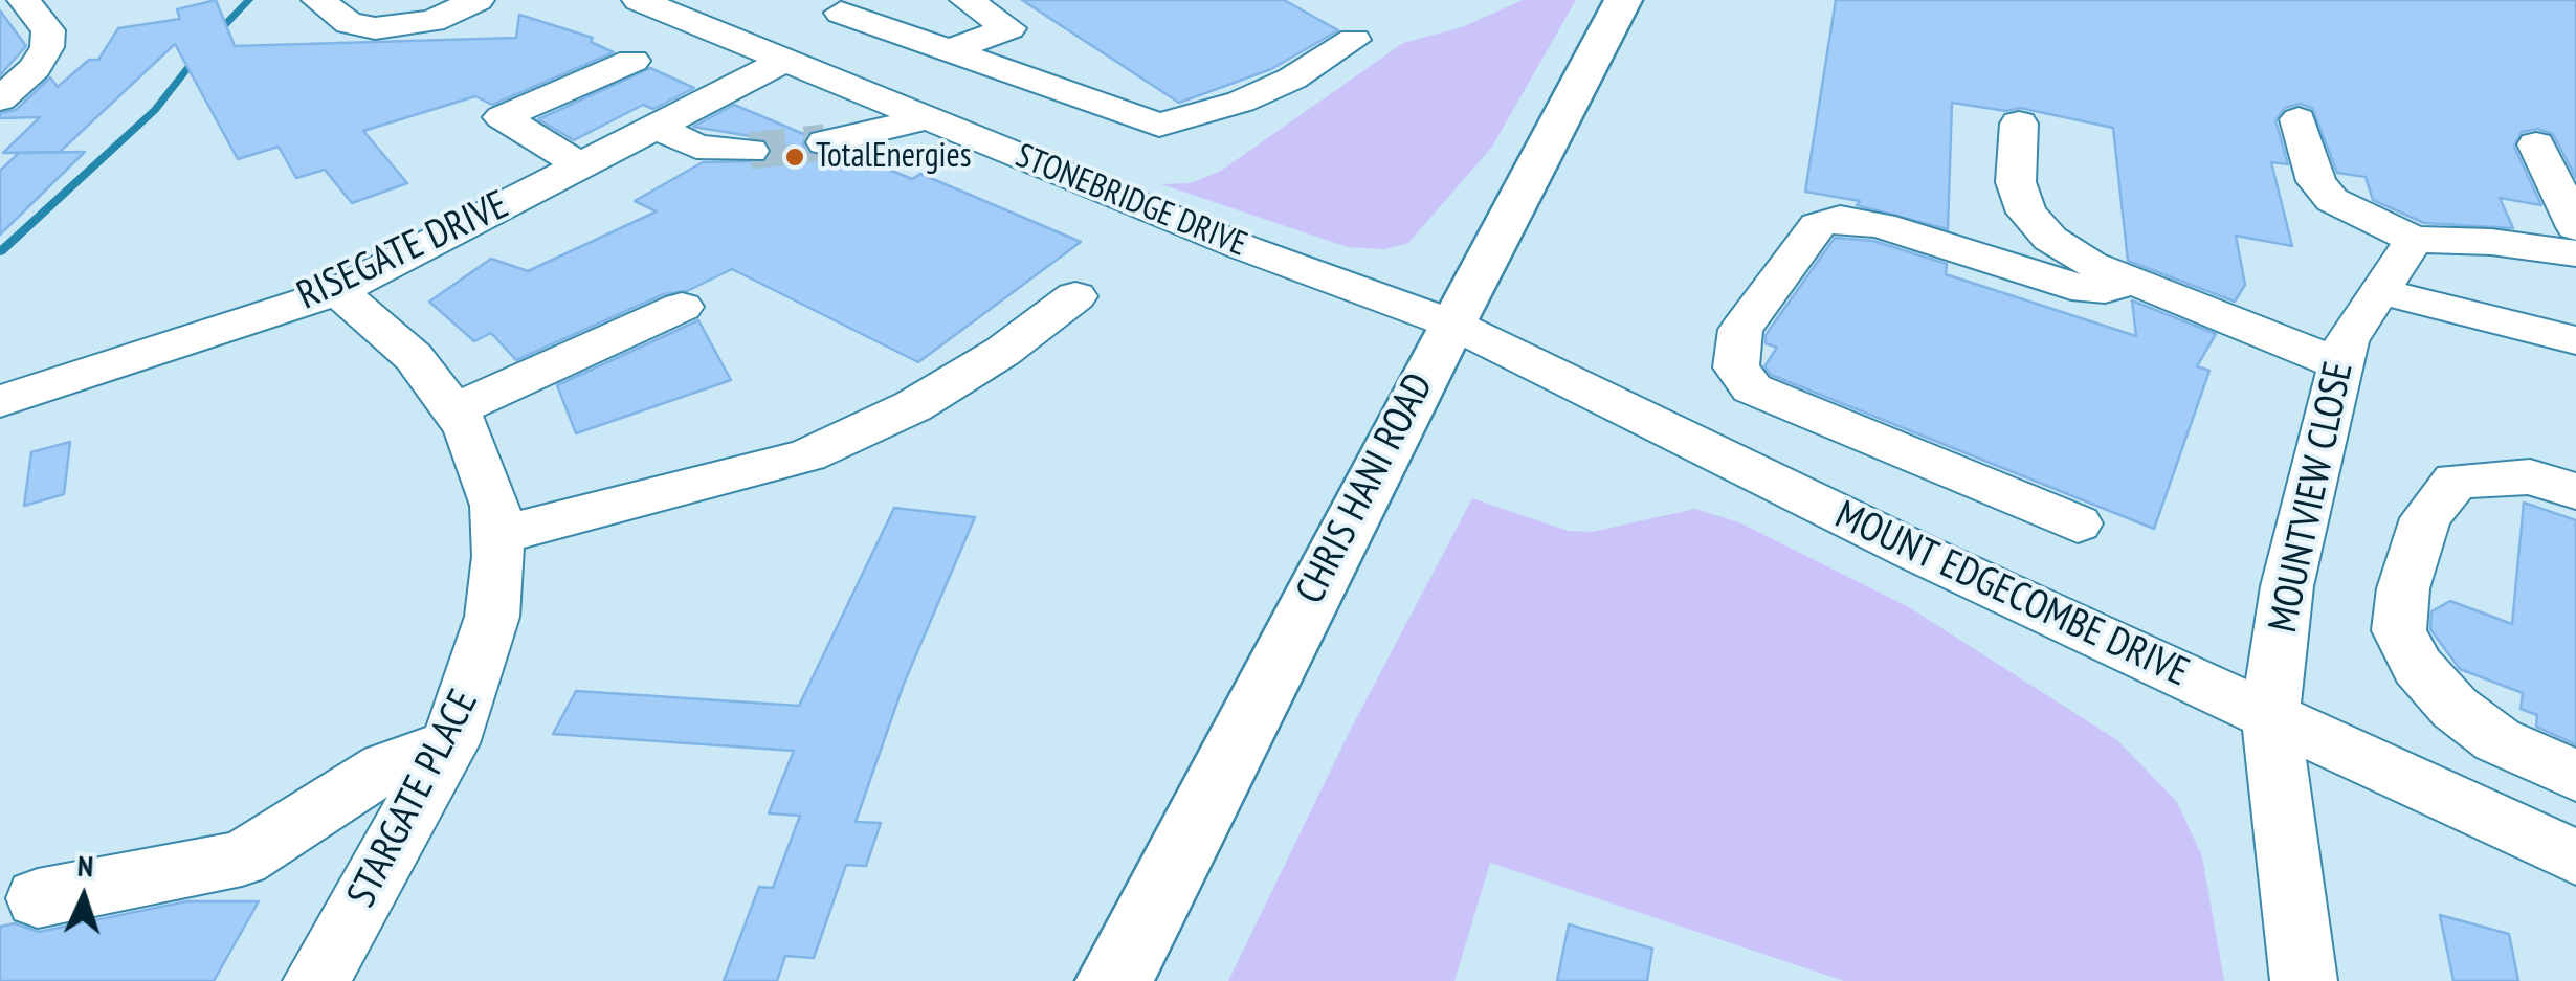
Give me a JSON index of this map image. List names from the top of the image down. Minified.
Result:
{"streets":{"main road":["CHRIS HANI ROAD"],"street":["STONEBRIDGE DRIVE","RISEGATE DRIVE","MOUNTVIEW CLOSE","MOUNT EDGECOMBE DRIVE","STARGATE PLACE"]},"crossings":[["STONEBRIDGE DRIVE","RISEGATE DRIVE"],["STONEBRIDGE DRIVE","CHRIS HANI ROAD"],["STONEBRIDGE DRIVE","MOUNT EDGECOMBE DRIVE"],["RISEGATE DRIVE","STARGATE PLACE"],["CHRIS HANI ROAD","MOUNT EDGECOMBE DRIVE"],["MOUNTVIEW CLOSE","MOUNT EDGECOMBE DRIVE"]],"places":["TotalEnergies"],"north":"top"}
